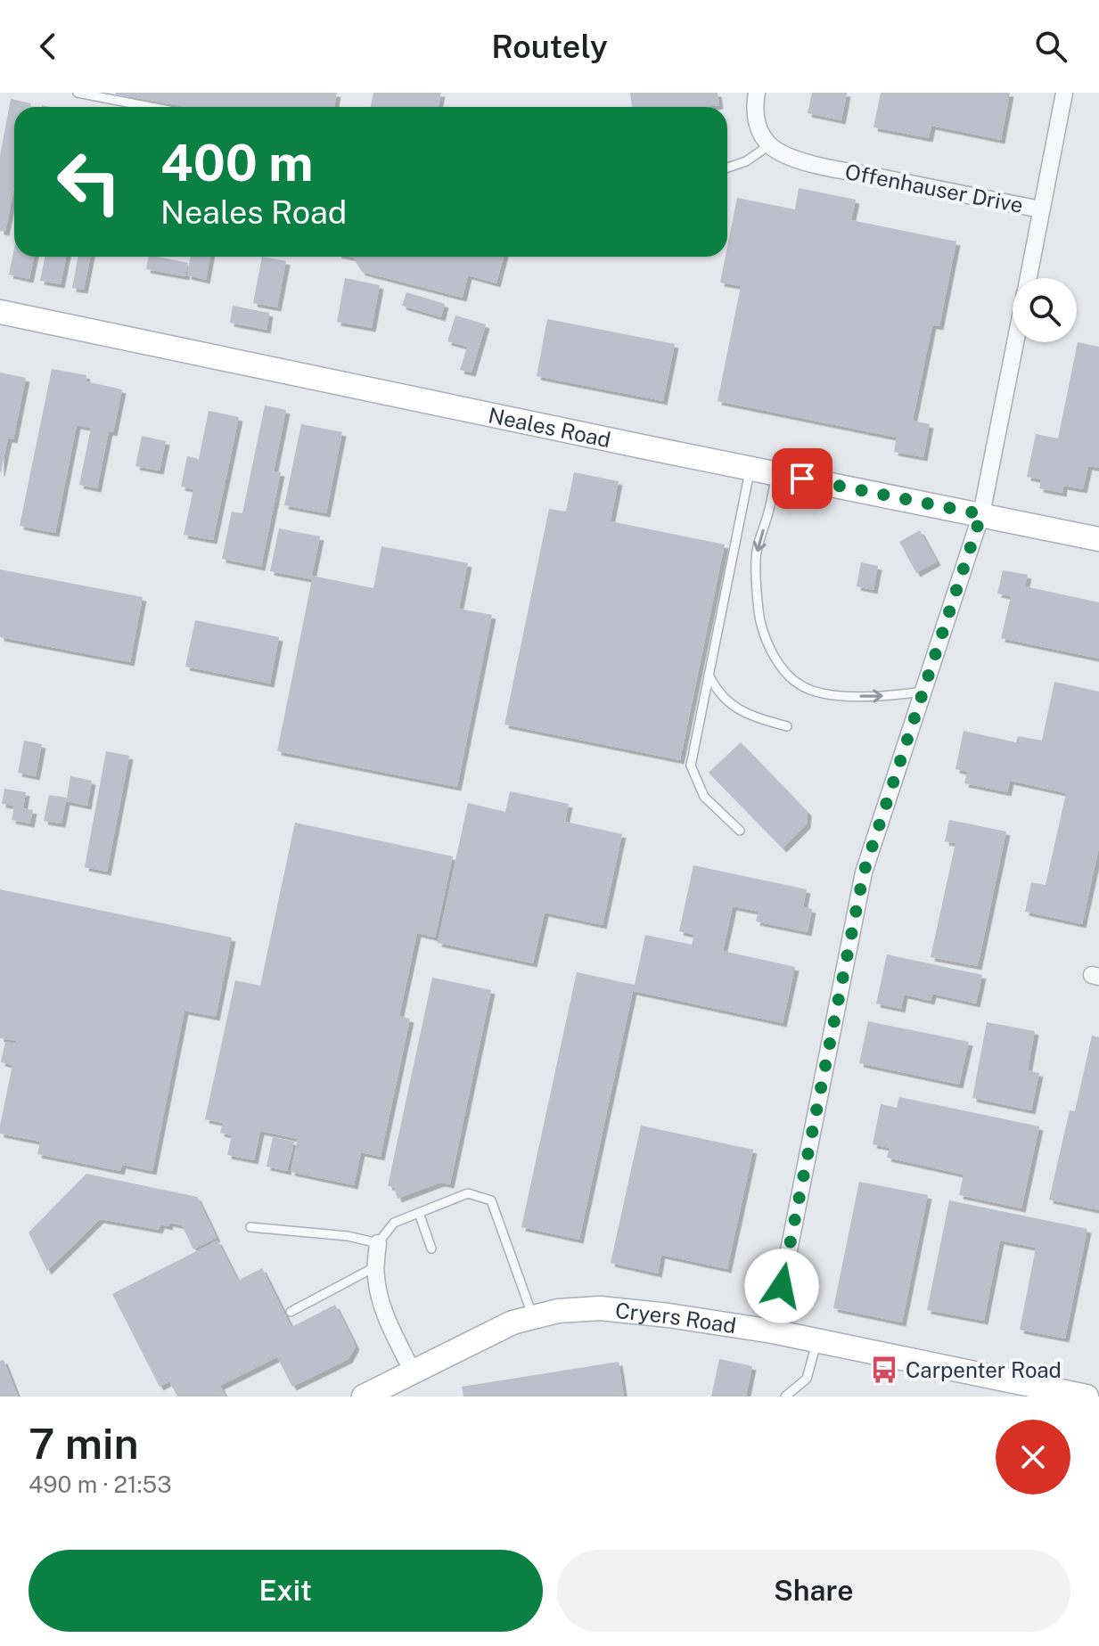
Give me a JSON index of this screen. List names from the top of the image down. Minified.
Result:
{"streets":{"street":["Offenhauser Drive","Neales Road","Cryers Road"]},"places":{"bus stop":["Carpenter Road"]},"page":{"header":"Routely","turn":["400 m","Neales Road"],"heading":["7 min","490 m · 21:53"],"buttons":["Exit","Share"]}}
